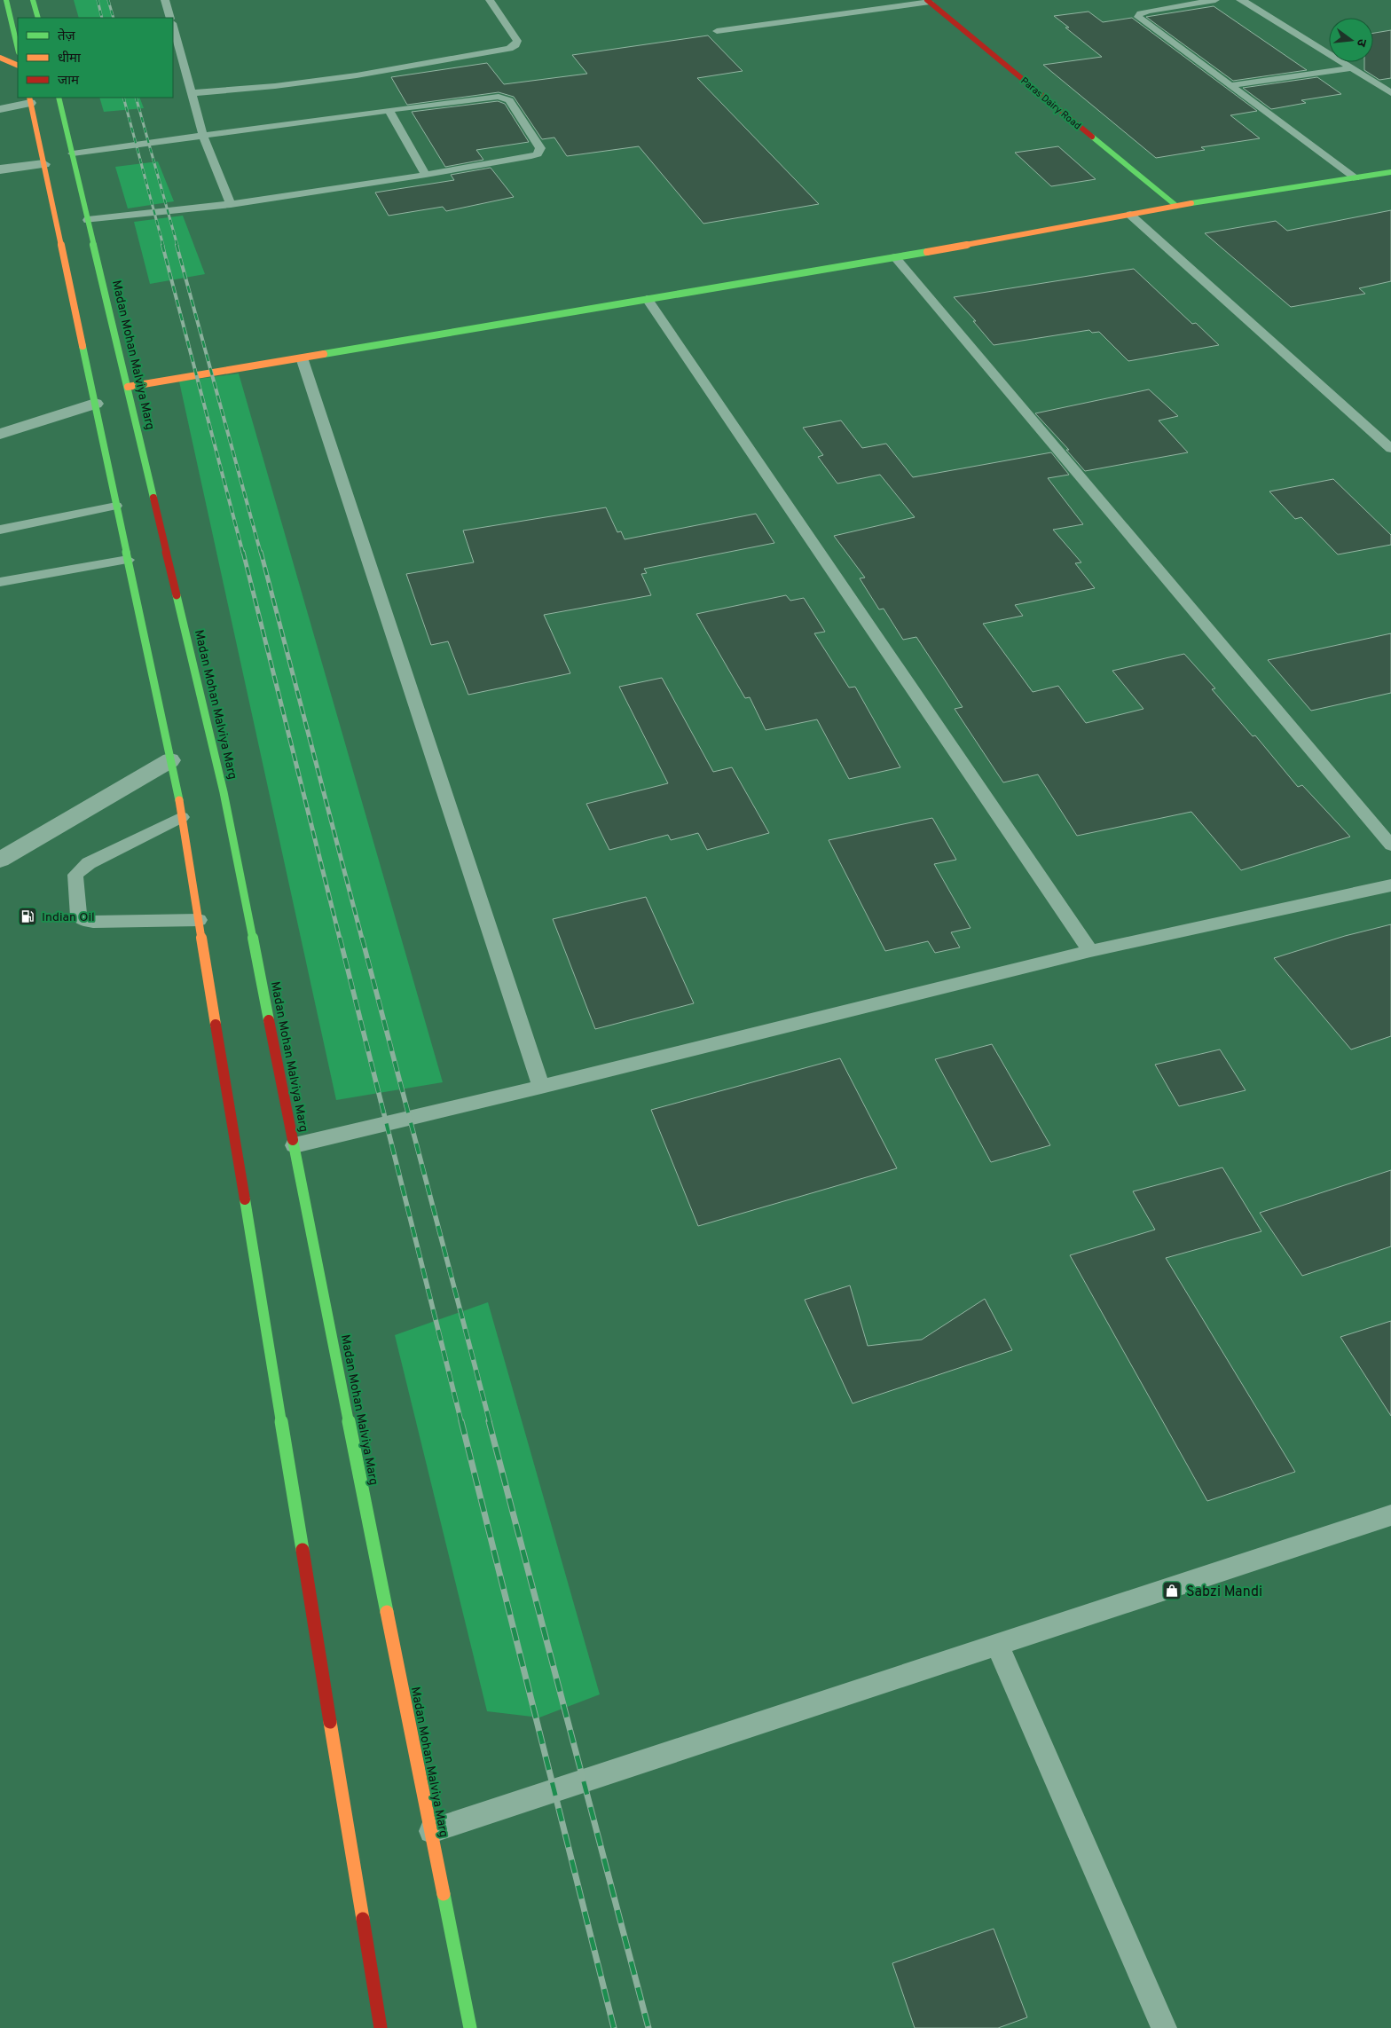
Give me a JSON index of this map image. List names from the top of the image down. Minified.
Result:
{"streets":{"main road":["Paras Dairy Road","Madan Mohan Malviya Marg"]},"places":{"fuel station":["Indian Oil"],"shop":["Sabzi Mandi"]},"legend":["तेज़","धीमा","जाम"],"north":"right"}
